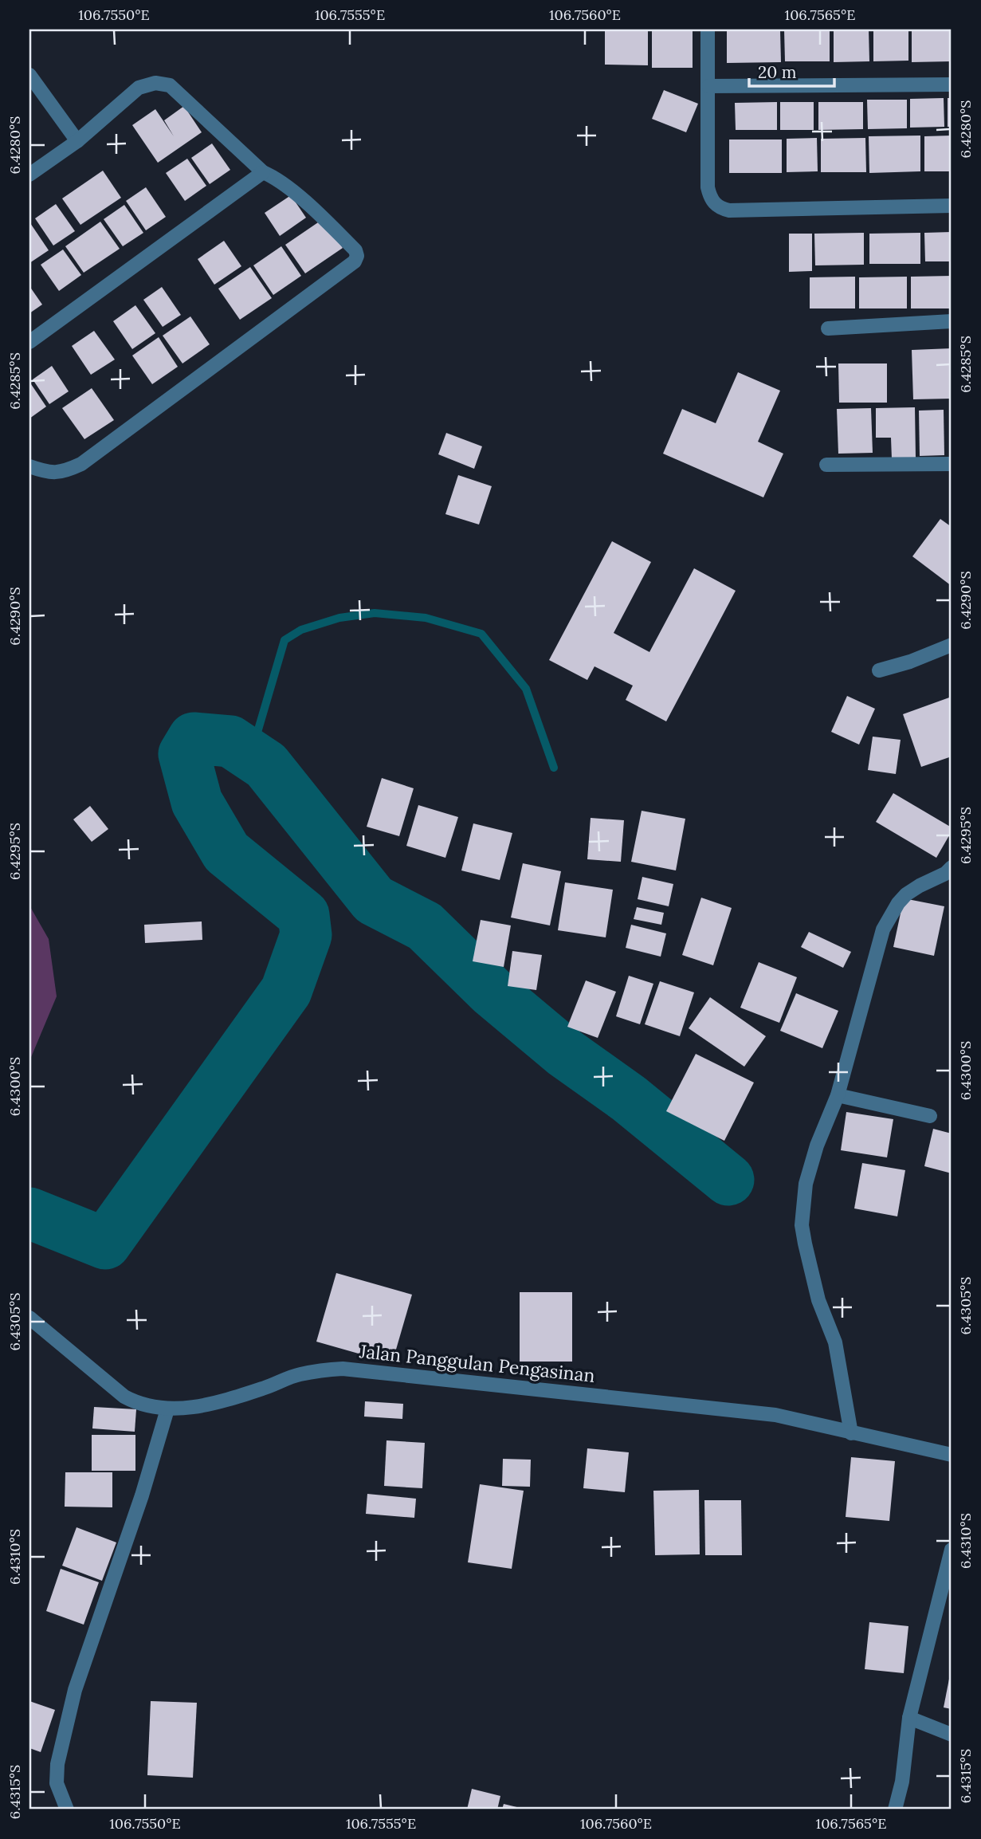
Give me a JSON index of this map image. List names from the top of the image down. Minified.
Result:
{"streets":{"street":["Jalan Panggulan Pengasinan"]},"scale_bar":"20 m","coordinates":["106.7550°E","106.7555°E","106.7560°E","106.7565°E","6.4280°S","6.4285°S","6.4290°S","6.4295°S","6.4300°S","6.4305°S","6.4310°S","6.4315°S"]}
